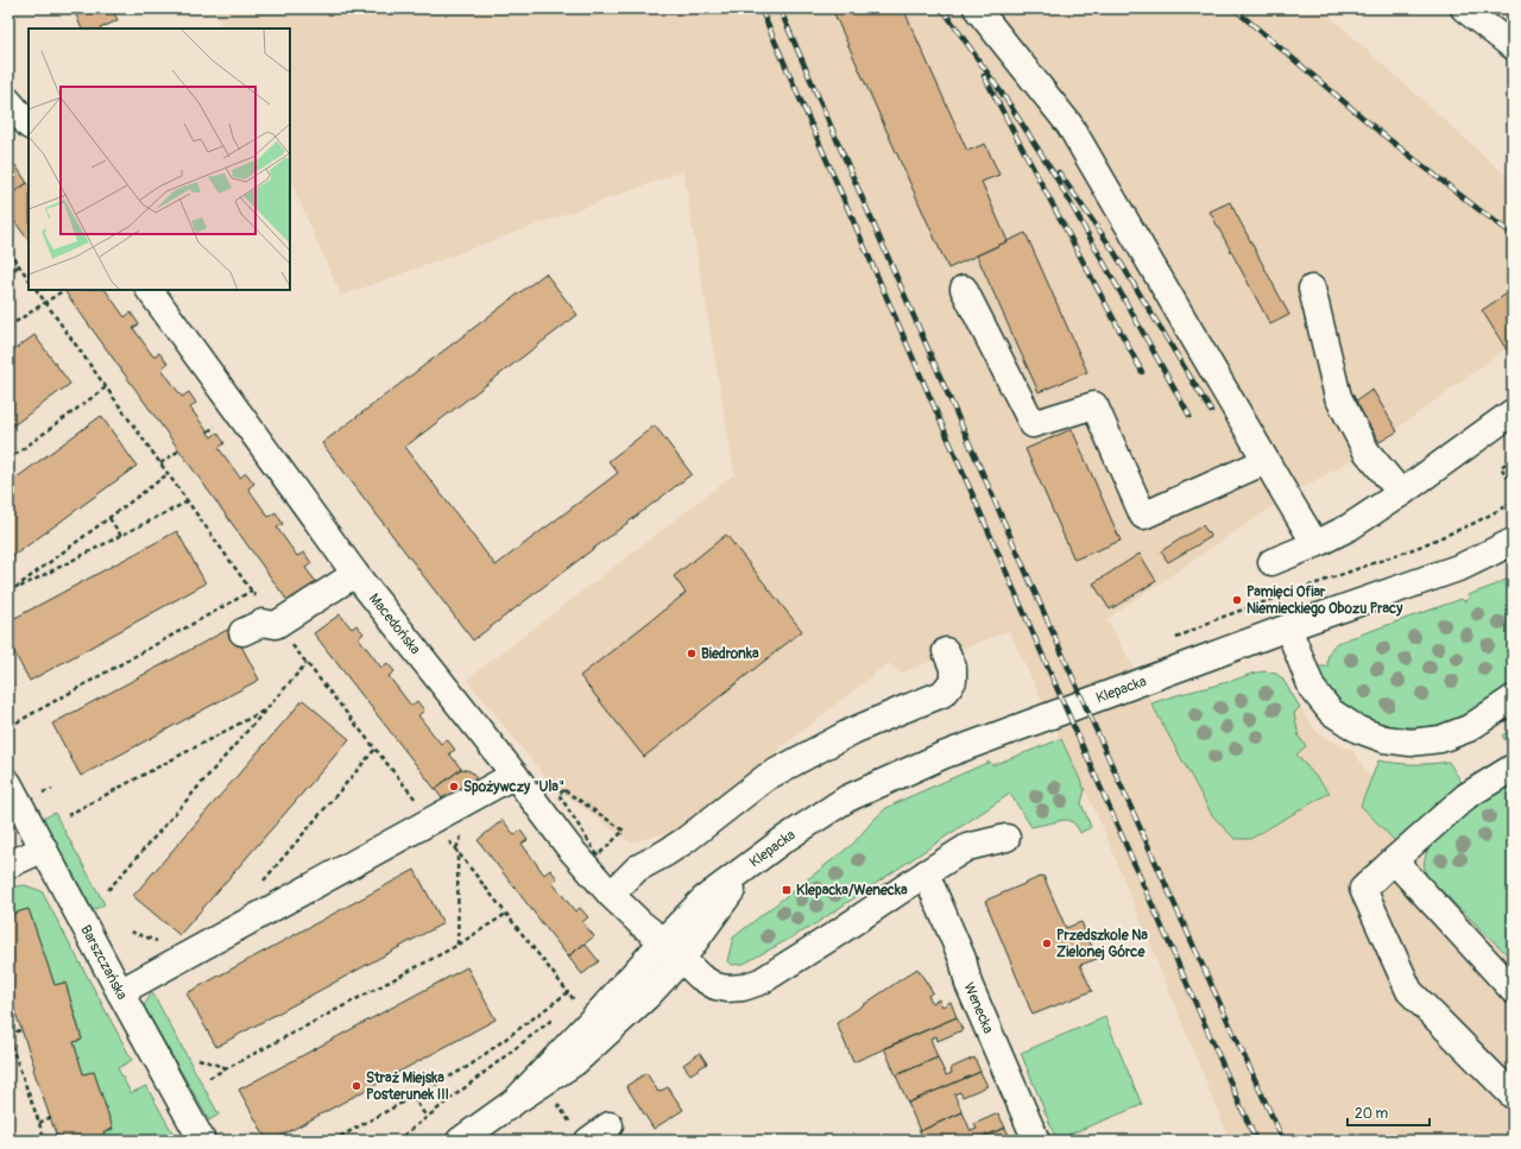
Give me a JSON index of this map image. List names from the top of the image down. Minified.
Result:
{"streets":{"street":["Macedońska","Klepacka","Barszczańska","Wenecka"]},"crossings":[["Macedońska","Klepacka"],["Macedońska","Wenecka"]],"places":{"other":["Pamięci Ofiar Niemieckiego Obozu Pracy","Biedronka","Spożywczy \"Ula\"","Przedszkole Na Zielonej Górce","Straż Miejska Posterunek III"],"transit":["Klepacka/Wenecka"]},"scale_bar":"20 m"}
